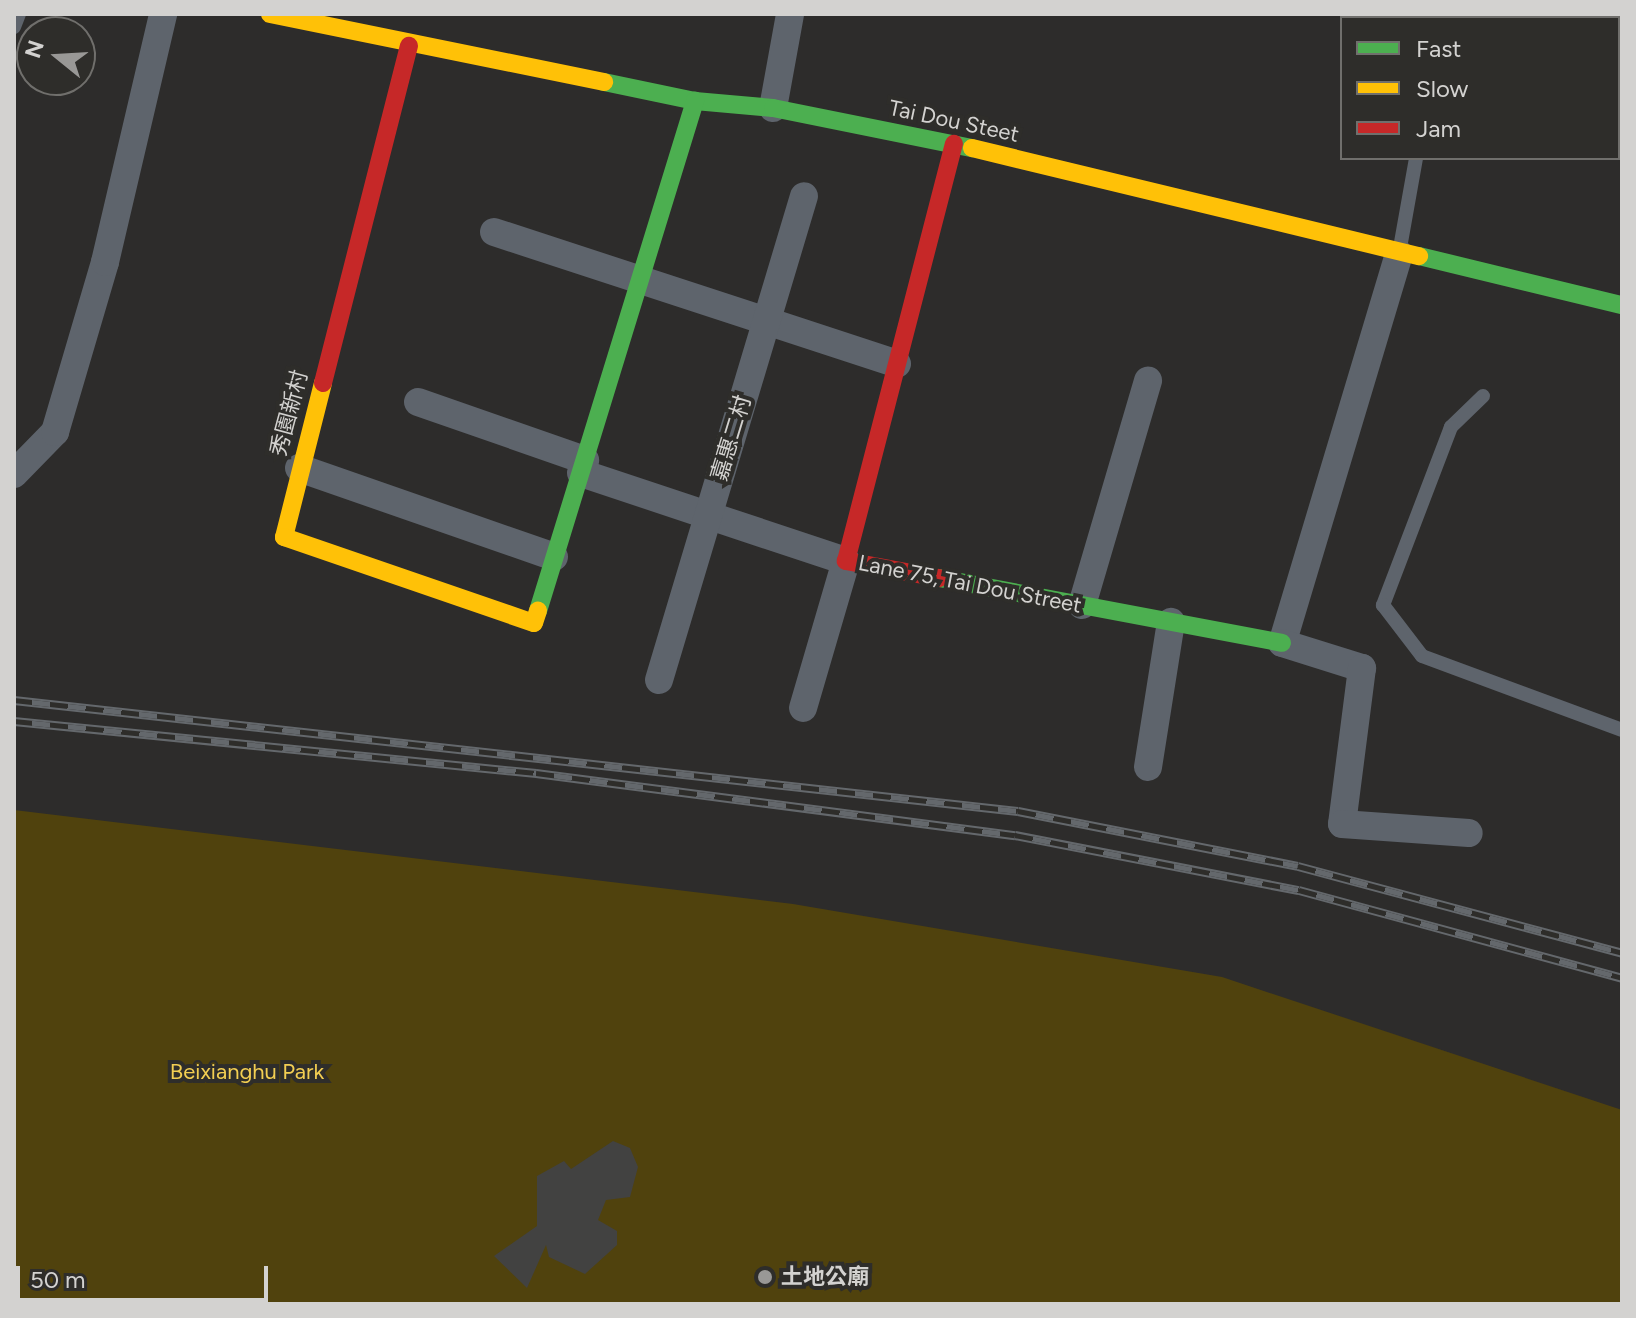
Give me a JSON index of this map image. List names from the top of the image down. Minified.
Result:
{"streets":{"street":["Tai Dou Steet","秀園新村","嘉惠二村","Lane 75, Tai Dou Street"]},"crossings":[["Tai Dou Steet","秀園新村"],["Tai Dou Steet","Lane 75, Tai Dou Street"]],"parks":["Beixianghu Park"],"places":["土地公廟"],"legend":["Fast","Slow","Jam"],"scale_bar":"50 m","north":"left"}
